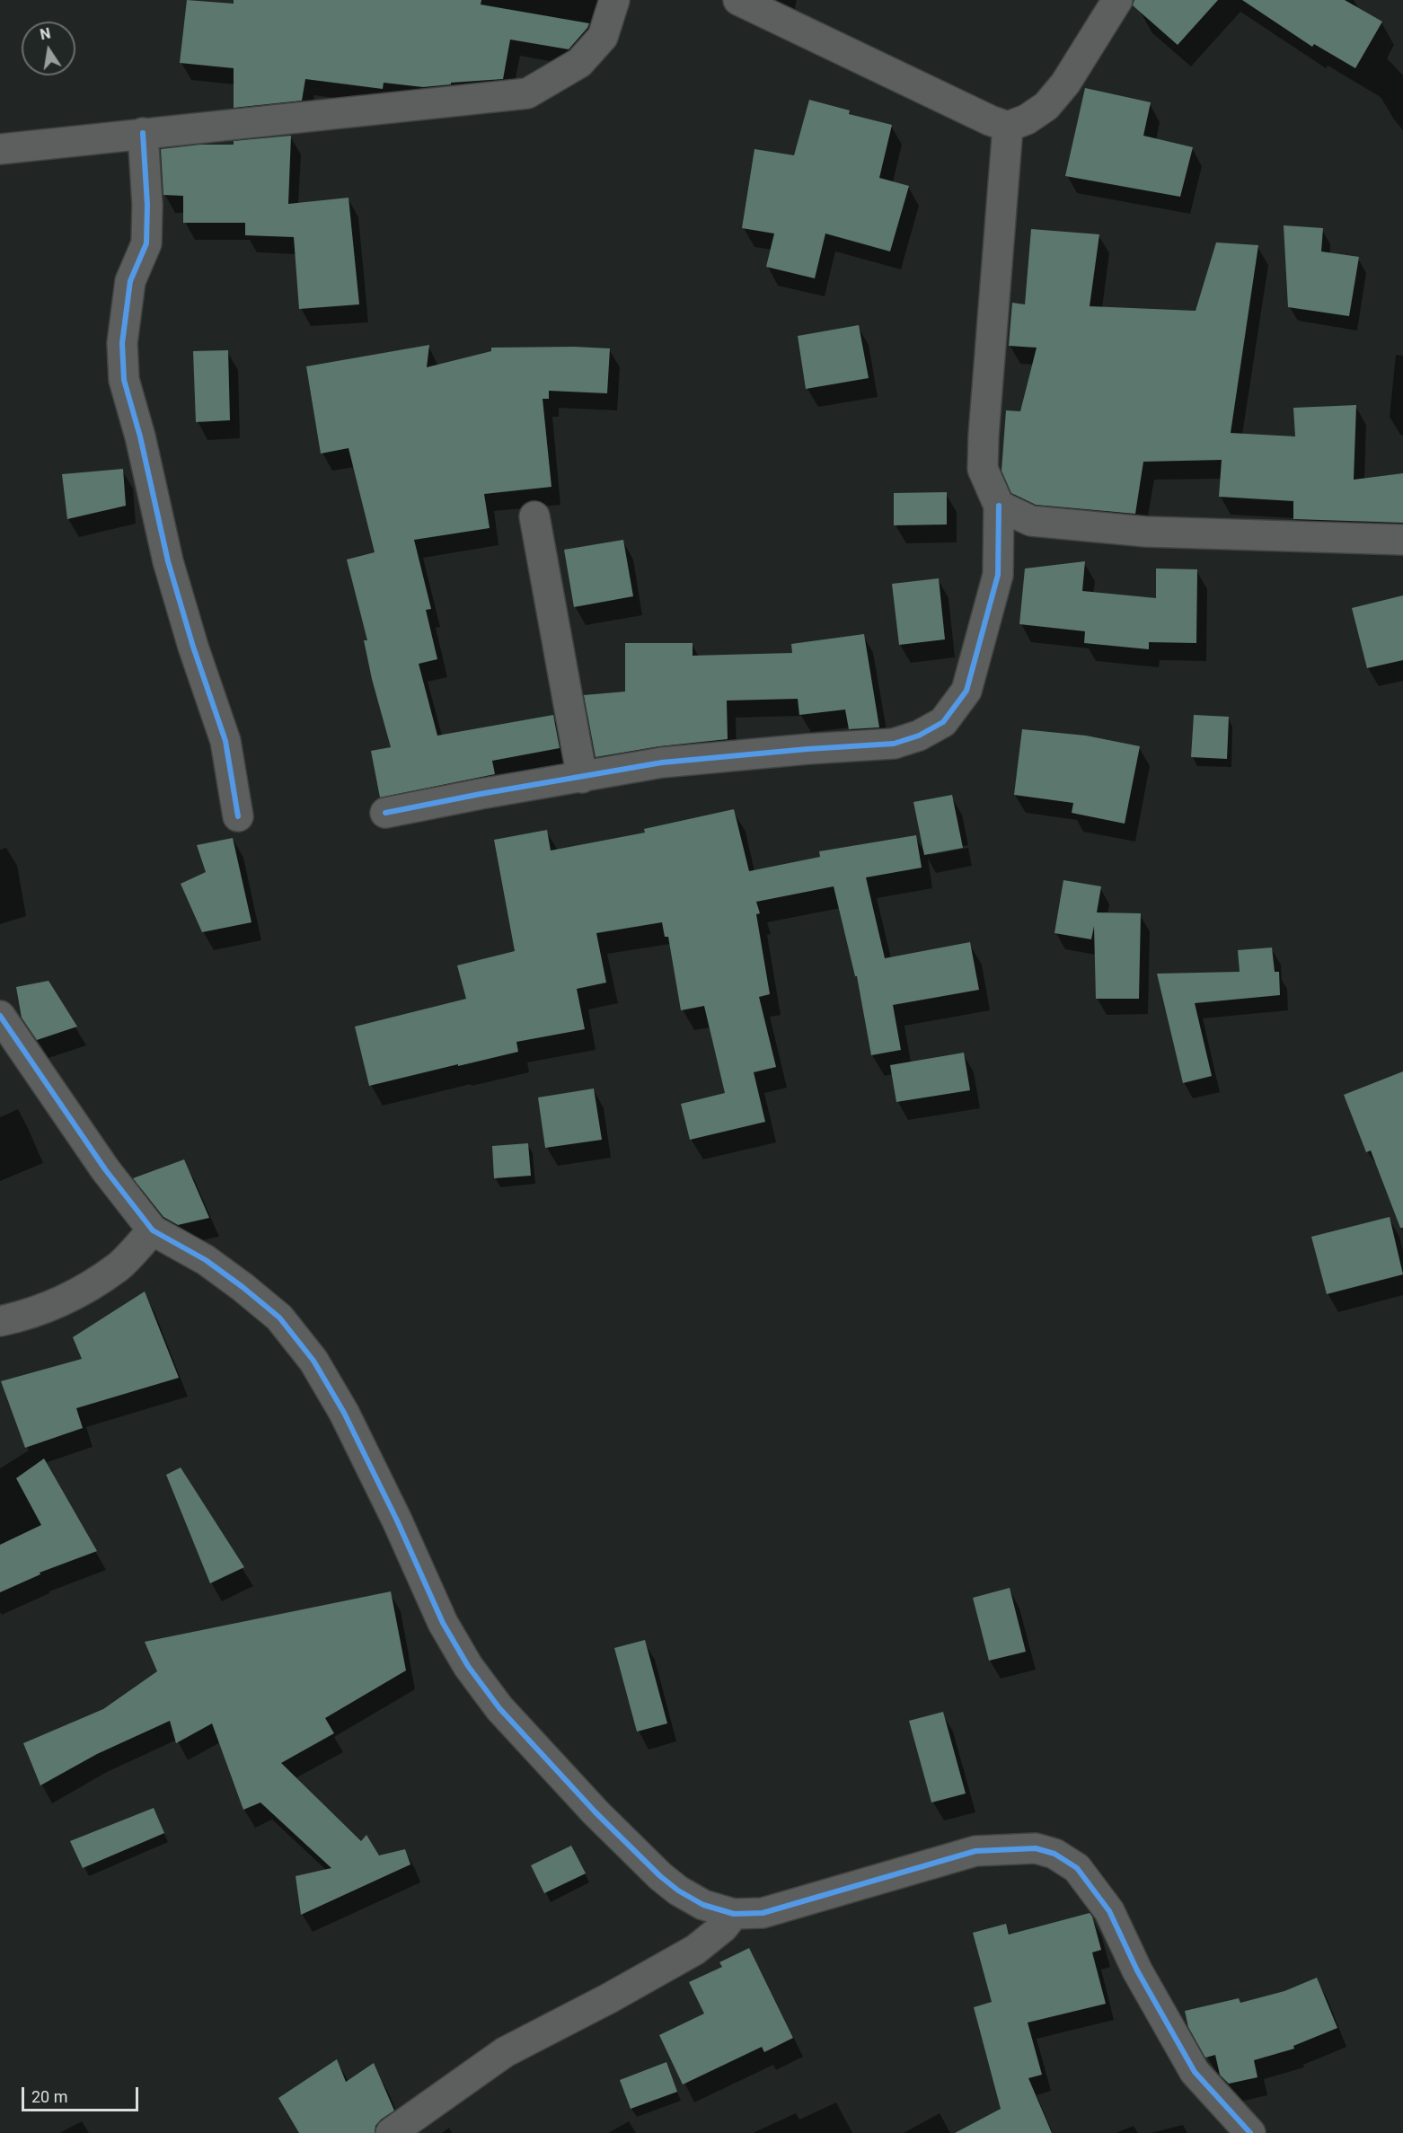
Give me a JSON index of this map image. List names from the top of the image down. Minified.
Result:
{"scale_bar":"20 m","north":"top"}
